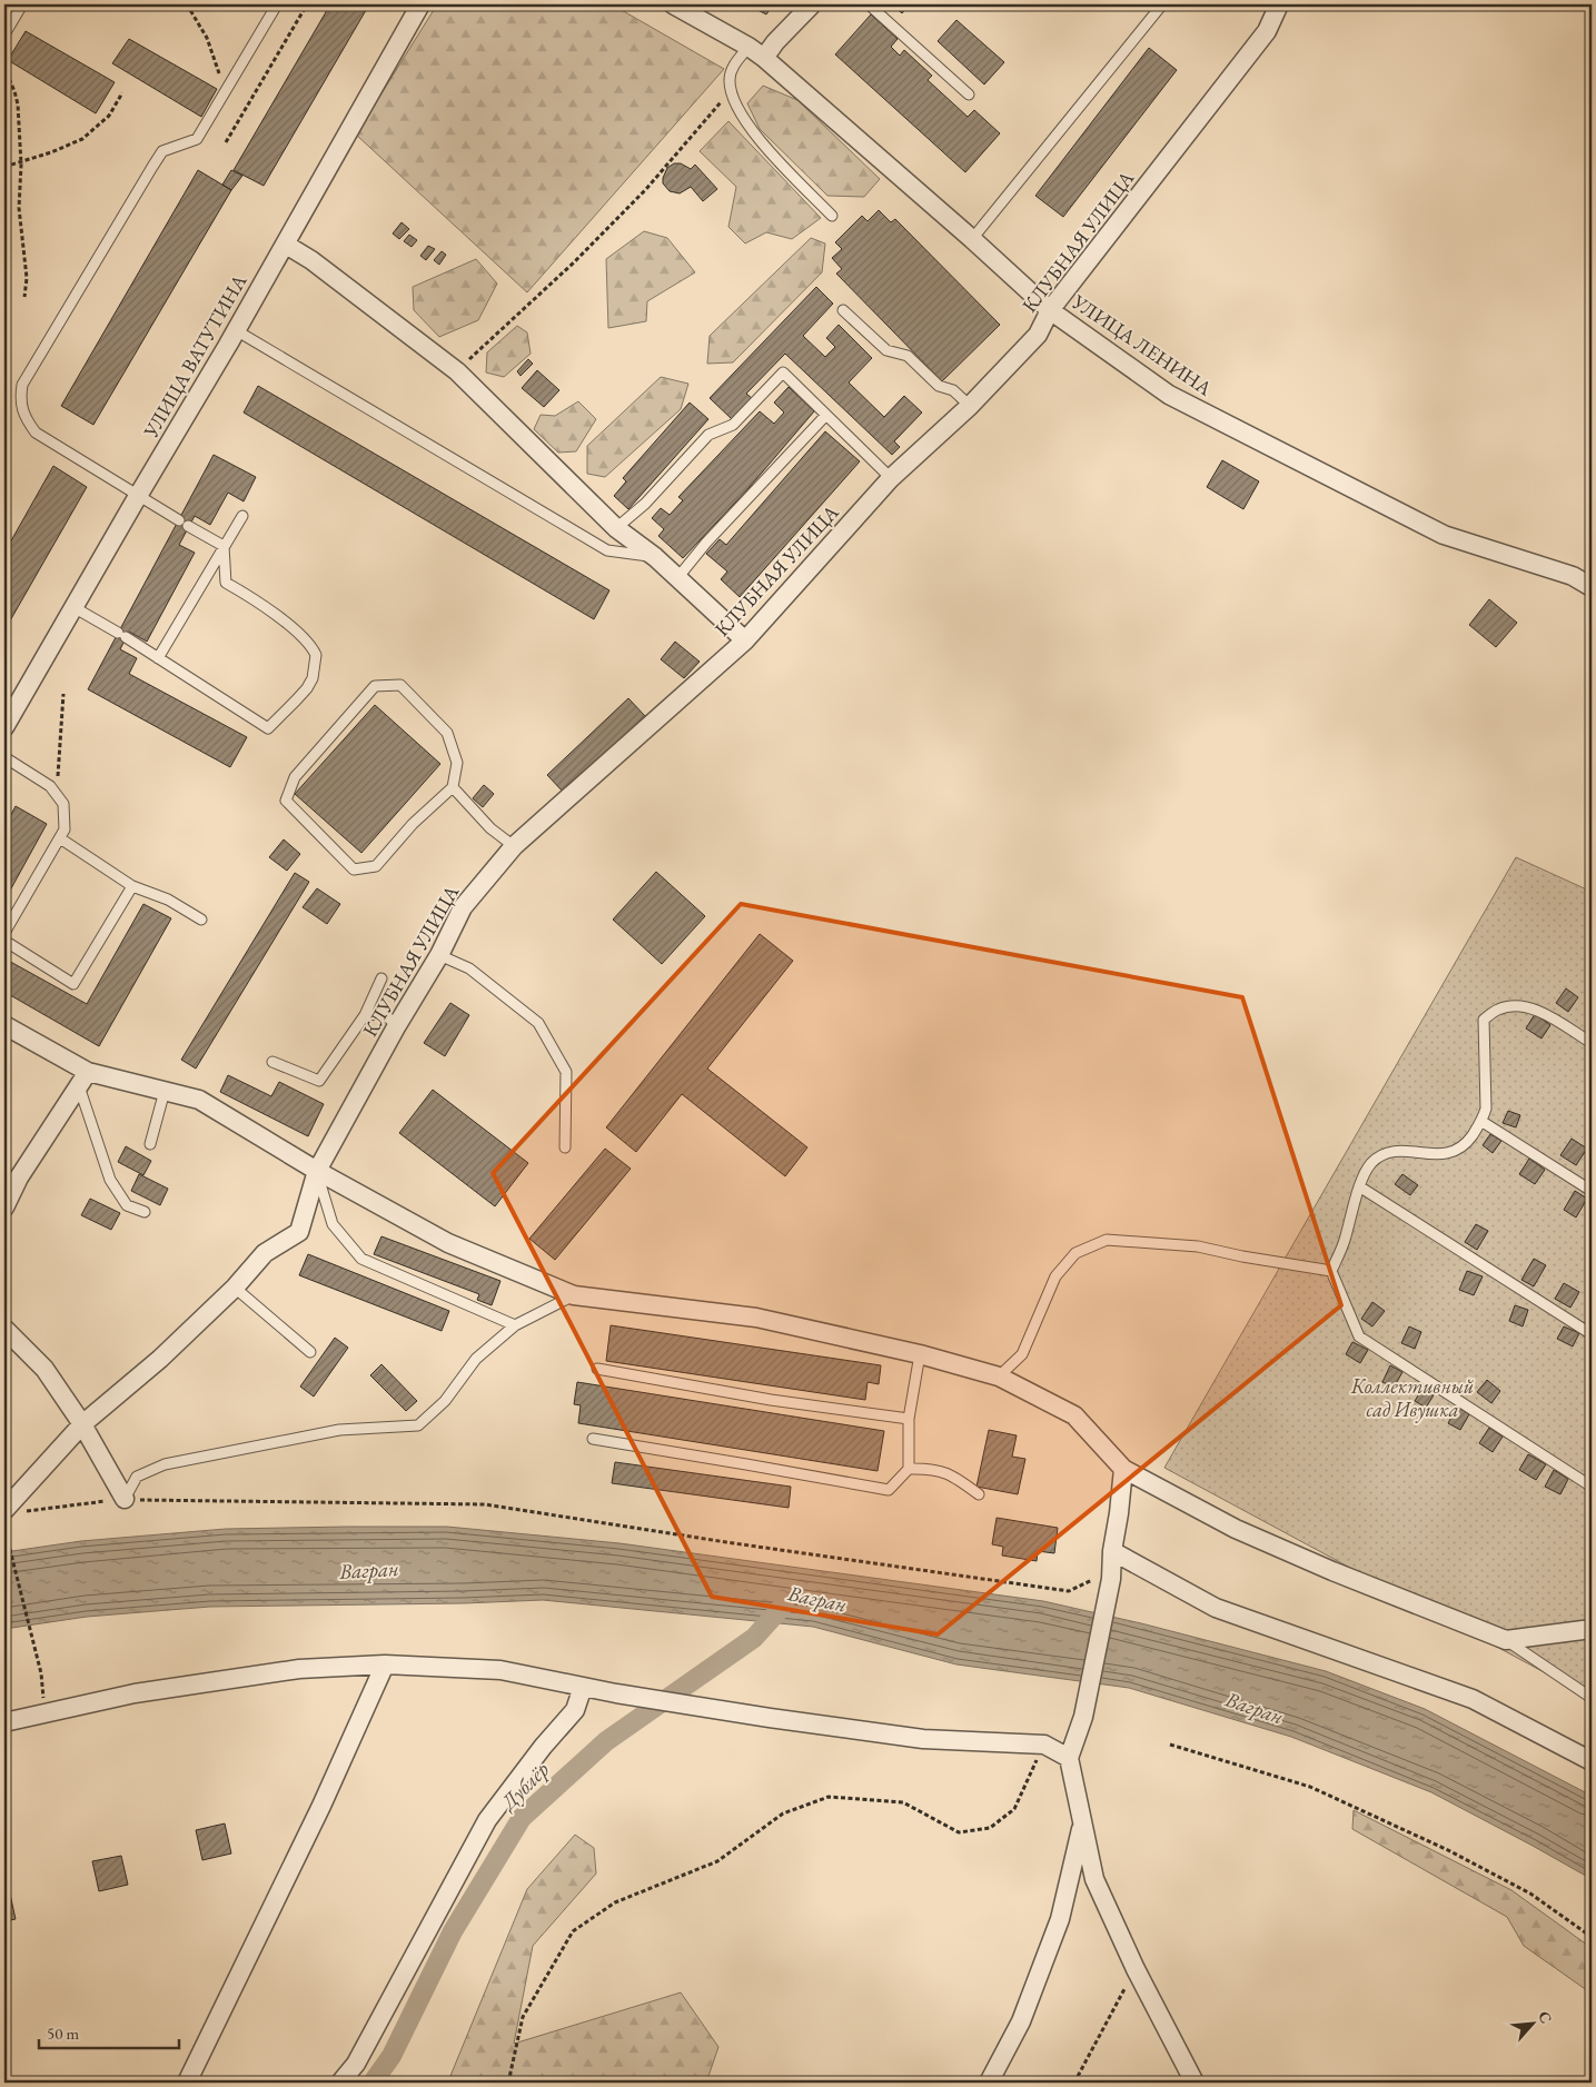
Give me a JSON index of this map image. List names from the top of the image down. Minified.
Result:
{"streets":{"street":["КЛУБНАЯ УЛИЦА","УЛИЦА ЛЕНИНА","УЛИЦА ВАТУТИНА"]},"crossings":[["КЛУБНАЯ УЛИЦА","УЛИЦА ЛЕНИНА"]],"water":["Вагран","Дублёр"],"parks":["Коллективный сад Ивушка"],"scale_bar":"50 m","north":"top right"}
